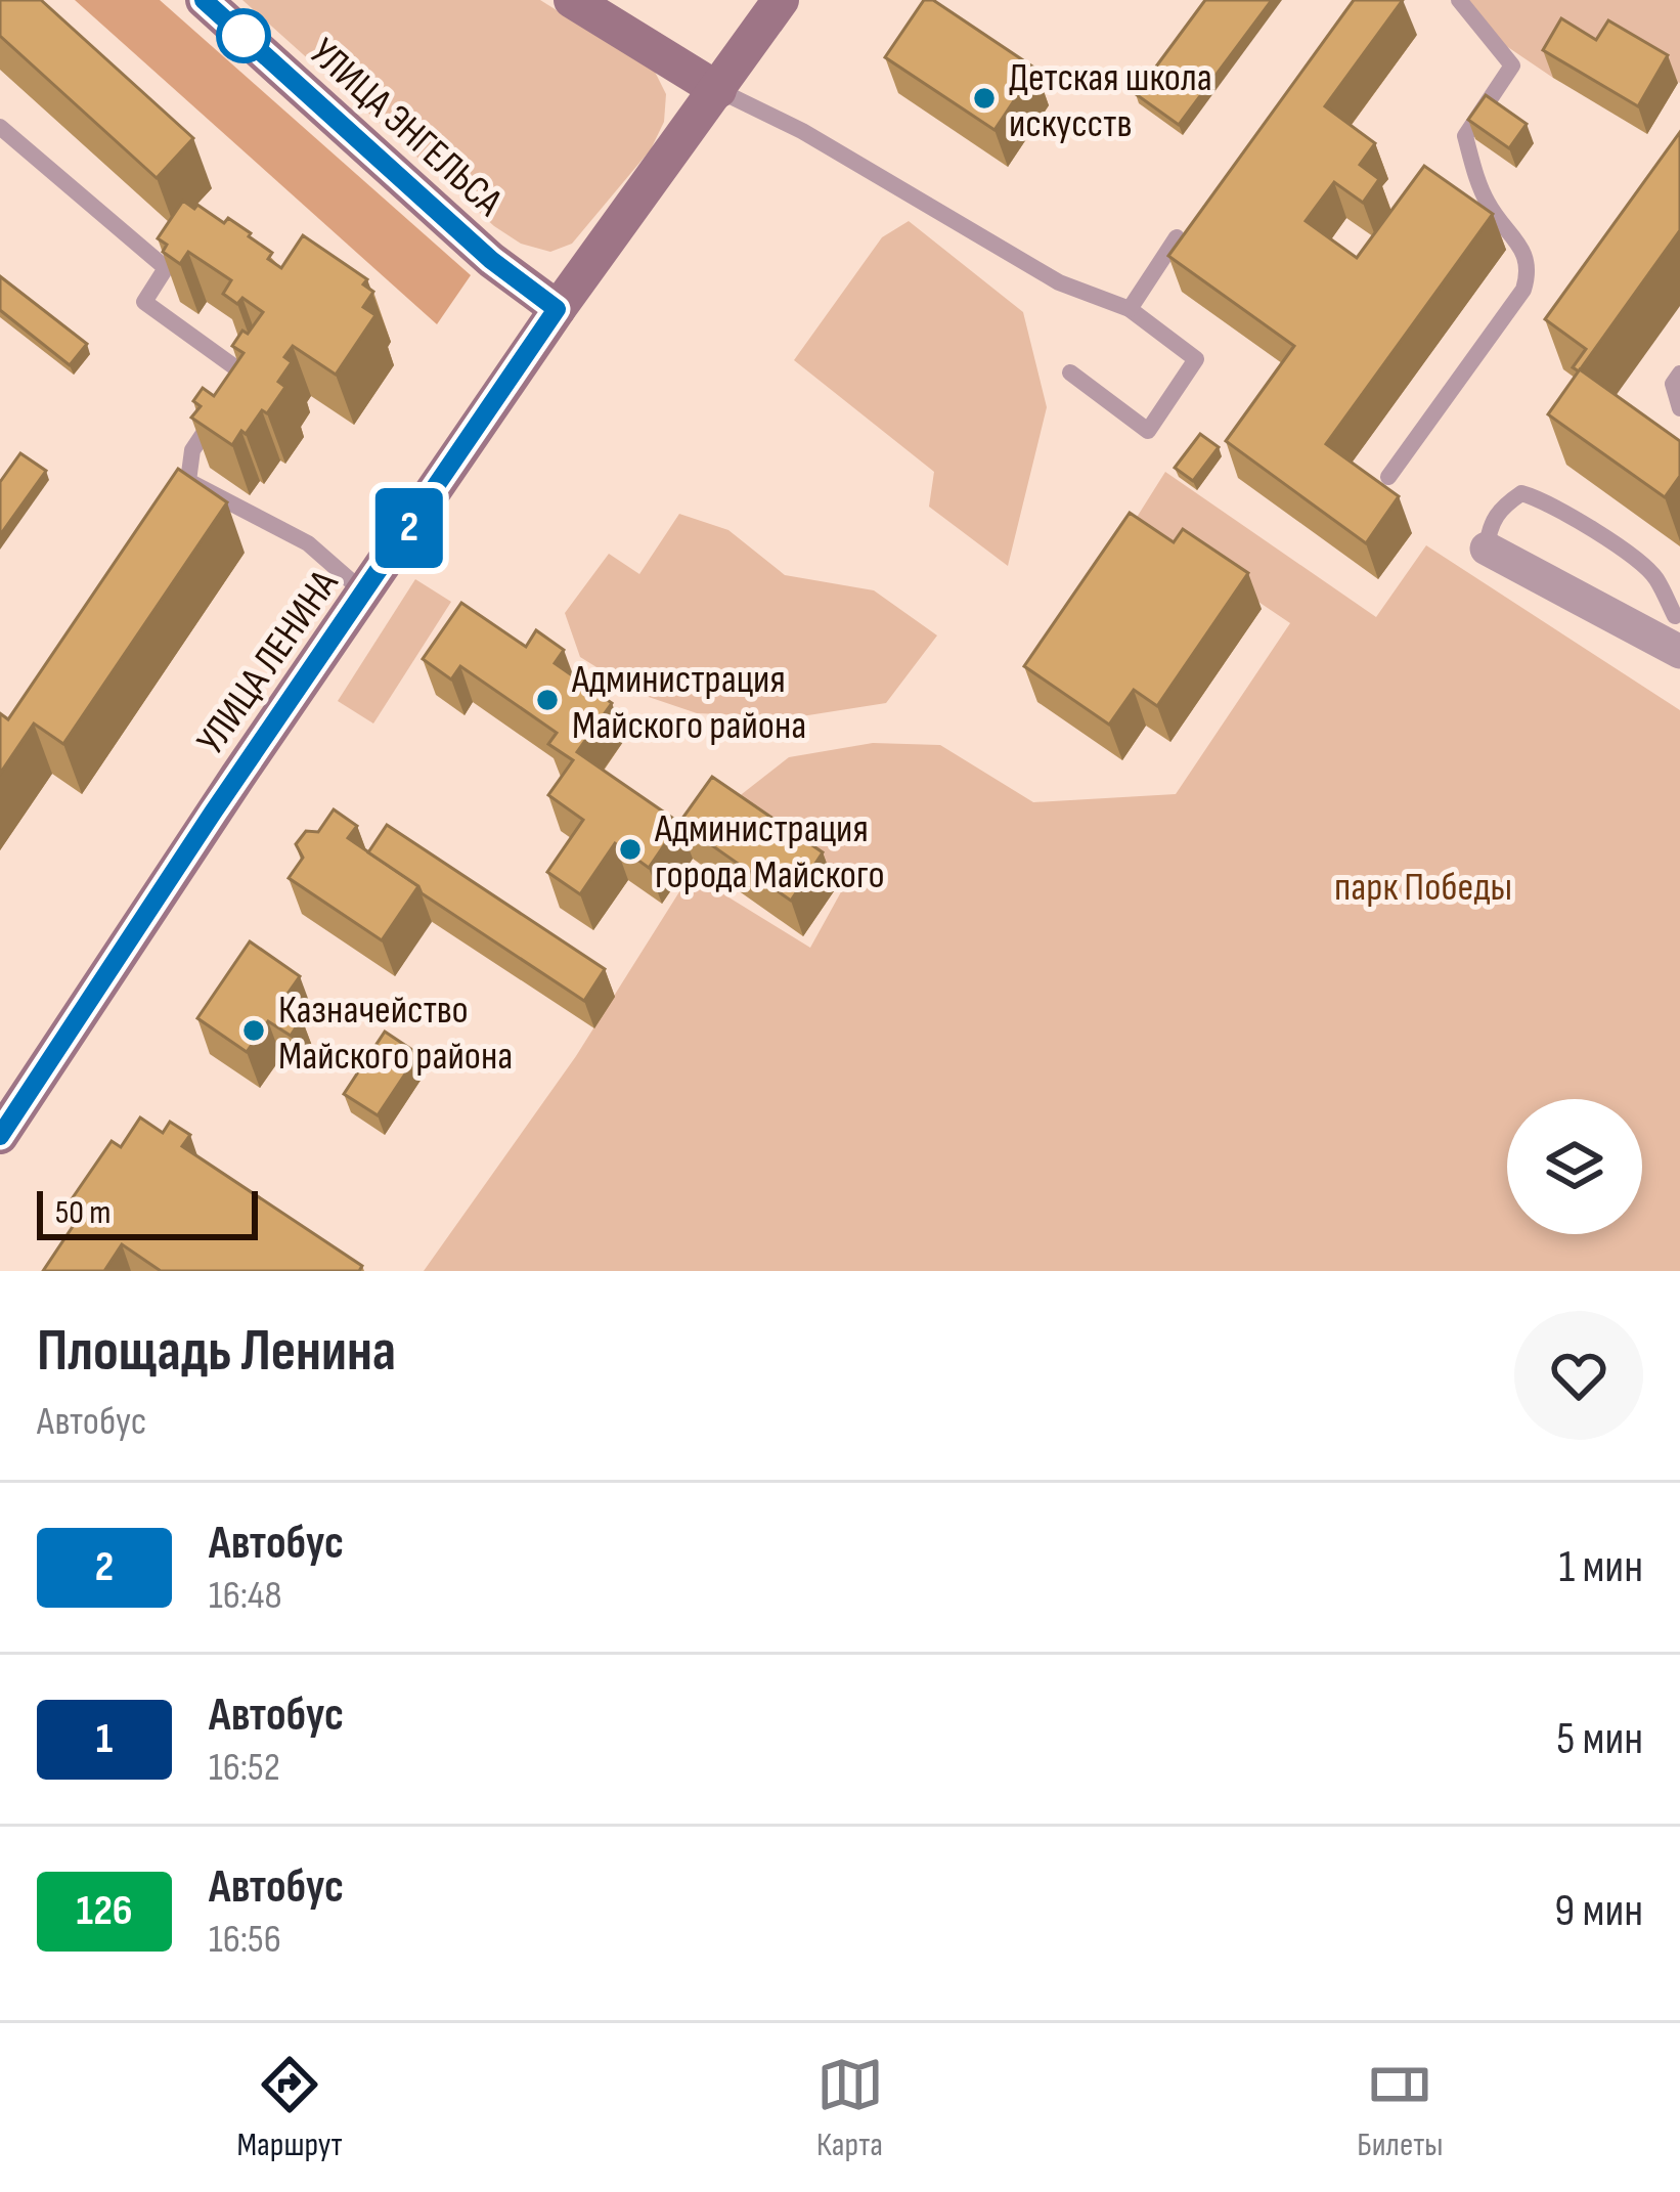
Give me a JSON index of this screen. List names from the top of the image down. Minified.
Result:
{"streets":{"street":["УЛИЦА ЭНГЕЛЬСА","УЛИЦА ЛЕНИНА"]},"crossings":[["УЛИЦА ЭНГЕЛЬСА","УЛИЦА ЛЕНИНА"]],"parks":["парк Победы"],"places":["Детская школа искусств","Администрация Майского района","Администрация города Майского","Казначейство Майского района"],"lines":["bus line 2"],"scale_bar":"50 m","page":{"on_map":"2","scale":"50 m","heading":["Площадь Ленина","Автобус"],"list":[{"mark":"2","name":"Автобус","note":"16:48","value":"1 мин"},{"mark":"1","name":"Автобус","note":"16:52","value":"5 мин"},{"mark":"126","name":"Автобус","note":"16:56","value":"9 мин"}],"tabs":["Маршрут","Карта","Билеты"]}}
